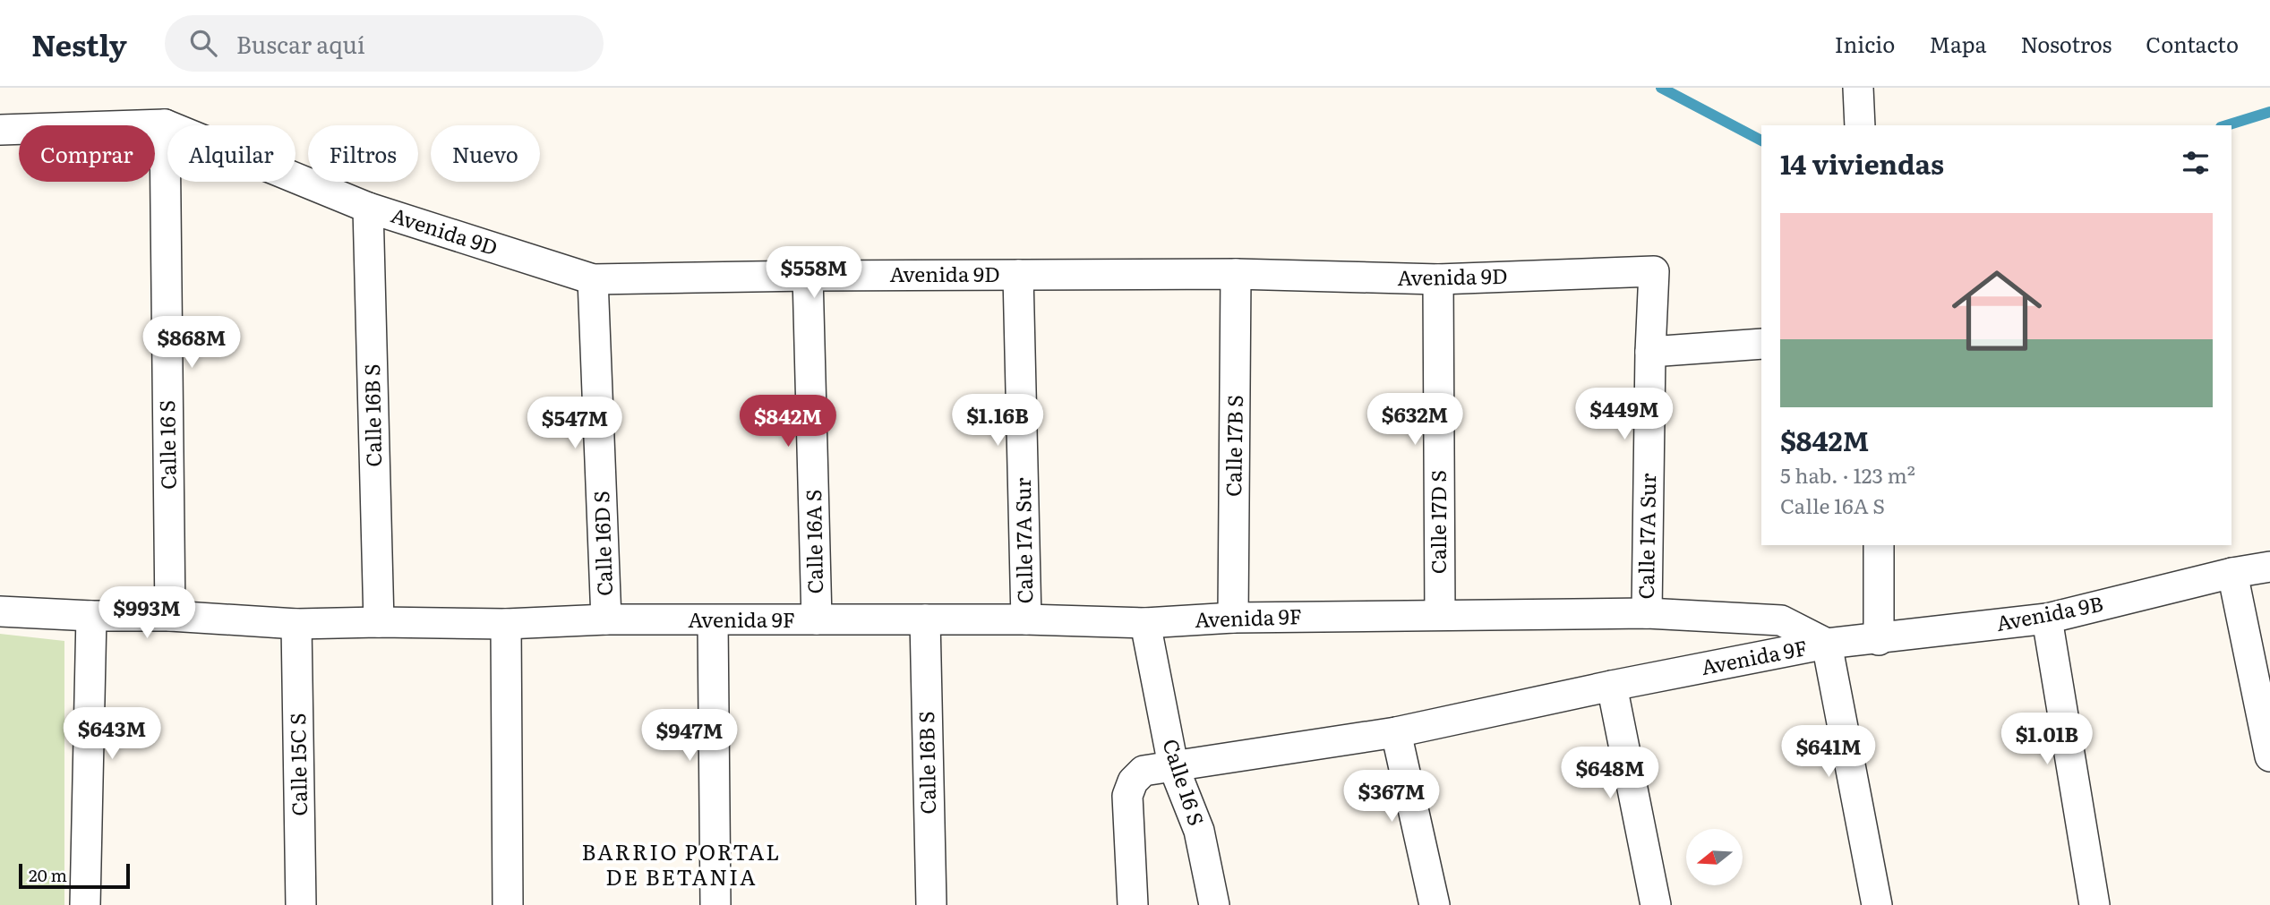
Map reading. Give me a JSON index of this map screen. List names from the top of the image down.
{
  "streets": {
    "street": [
      "Avenida 9D",
      "Calle 16B S",
      "Calle 16 S",
      "Calle 17B S",
      "Calle 17D S",
      "Calle 17A Sur",
      "Calle 16A S",
      "Calle 16D S",
      "Avenida 9B",
      "Avenida 9F",
      "Calle 15C S"
    ]
  },
  "crossings": [
    ["Avenida 9D", "Calle 16B S"],
    ["Avenida 9D", "Calle 16 S"],
    ["Avenida 9D", "Calle 17B S"],
    ["Avenida 9D", "Calle 17D S"],
    ["Avenida 9D", "Calle 17A Sur"],
    ["Avenida 9D", "Calle 16A S"],
    ["Avenida 9D", "Calle 16D S"],
    ["Calle 16B S", "Avenida 9F"],
    ["Calle 16 S", "Avenida 9F"],
    ["Calle 17B S", "Avenida 9F"],
    ["Calle 17D S", "Avenida 9F"],
    ["Calle 17A Sur", "Avenida 9F"],
    ["Calle 16A S", "Avenida 9F"],
    ["Calle 16D S", "Avenida 9F"],
    ["Avenida 9B", "Avenida 9F"],
    ["Avenida 9F", "Calle 15C S"]
  ],
  "districts": ["BARRIO PORTAL DE BETANIA"],
  "scale_bar": "20 m",
  "north": "left",
  "page": {
    "header": "Nestly",
    "search": "Buscar aquí",
    "nav": [
      "Inicio",
      "Mapa",
      "Nosotros",
      "Contacto"
    ],
    "chip": [
      "Comprar",
      "Alquilar",
      "Filtros",
      "Nuevo"
    ],
    "heading": "14 viviendas",
    "list": [
      {
        "name": "$842M",
        "note": "5 hab. · 123 m² · Calle 16A S"
      }
    ],
    "price": [
      "$558M",
      "$868M",
      "$449M",
      "$632M",
      "$1.16B",
      "$842M",
      "$547M",
      "$993M",
      "$643M",
      "$947M",
      "$1.01B",
      "$641M",
      "$648M",
      "$367M"
    ],
    "scale": "20 m"
  }
}
